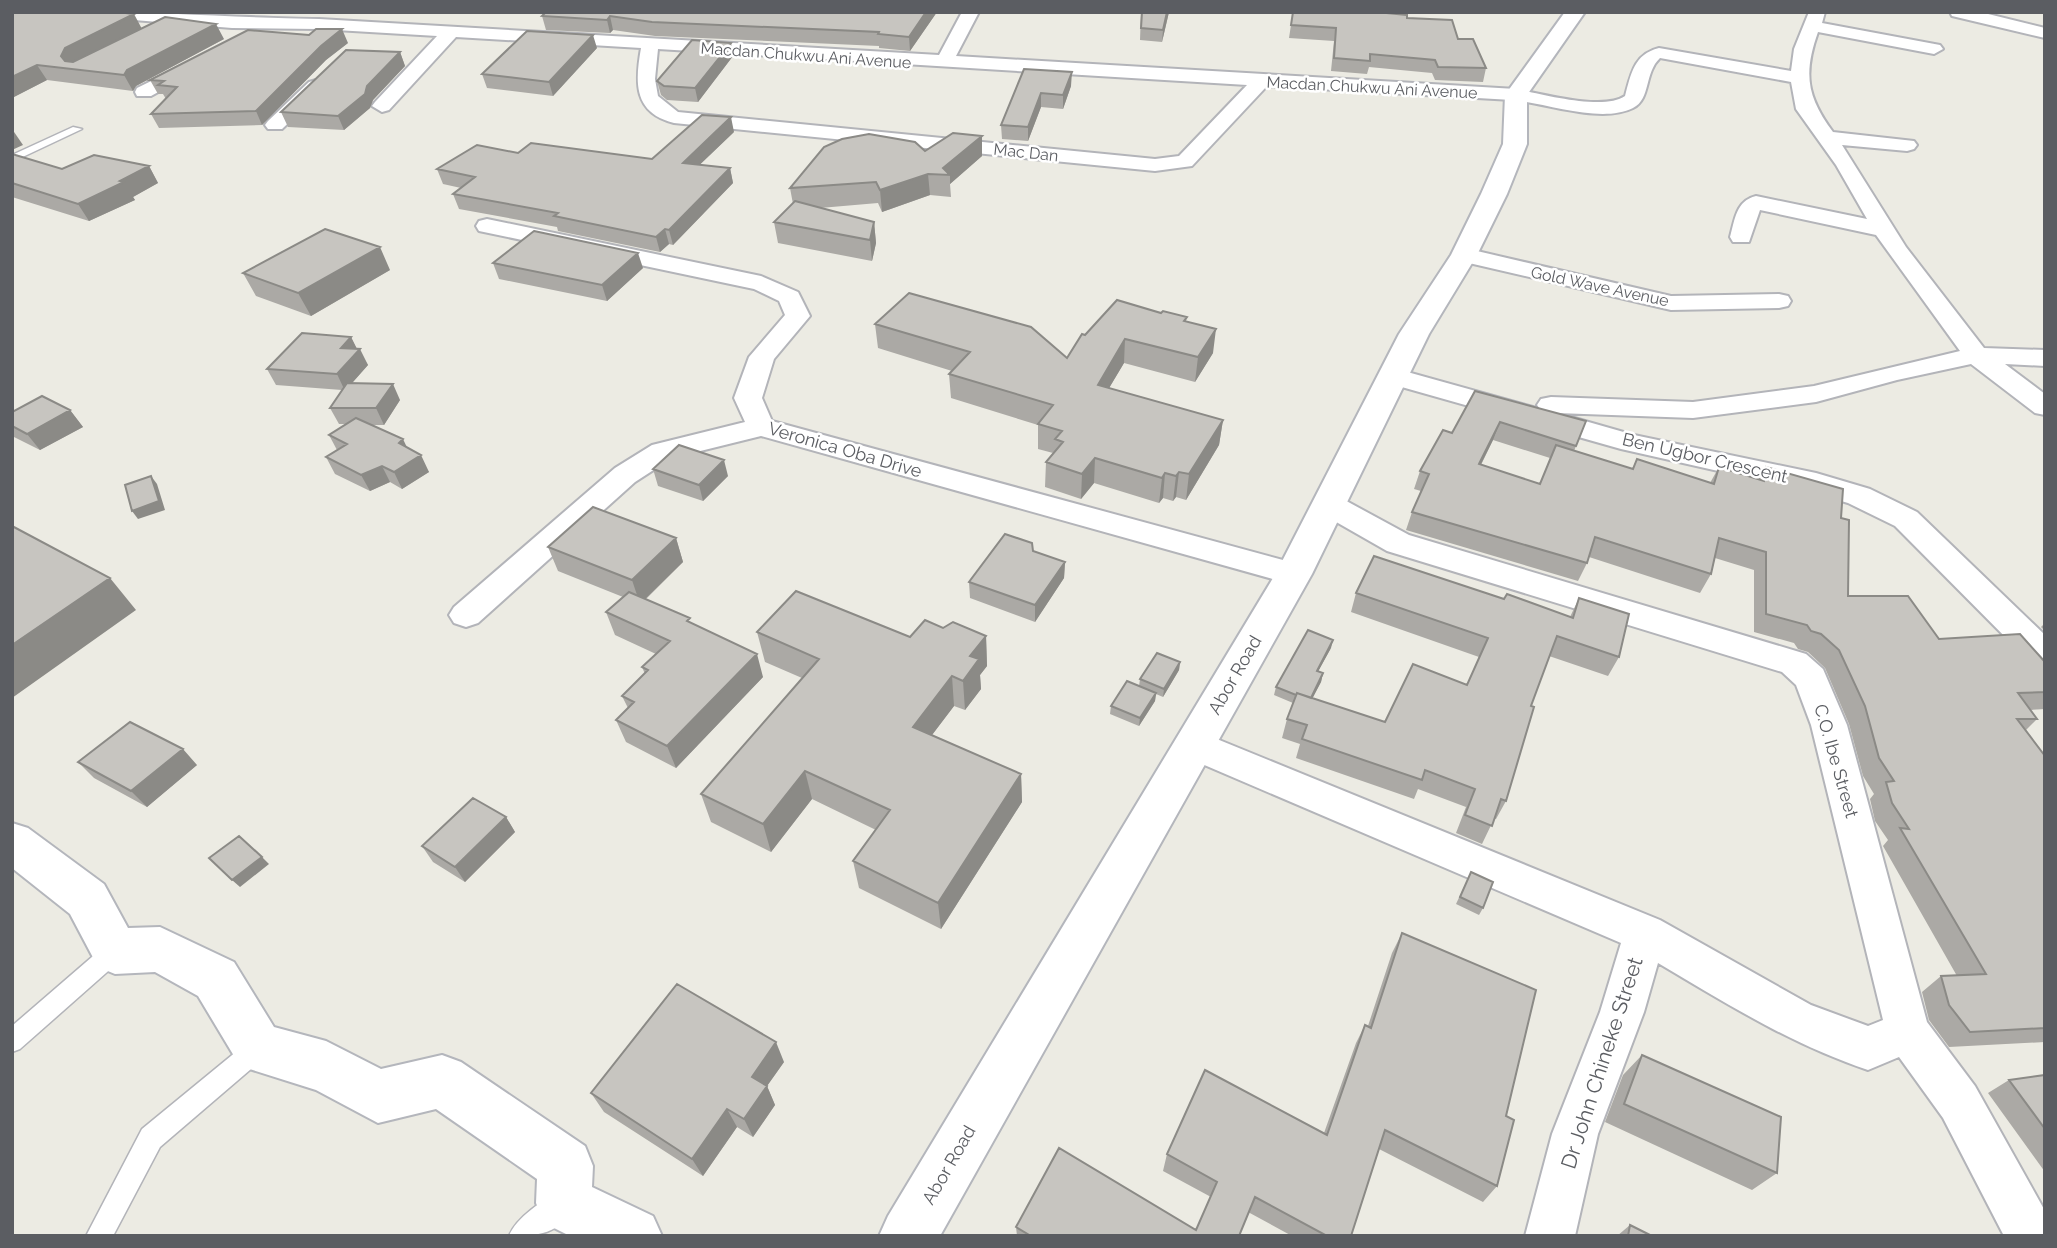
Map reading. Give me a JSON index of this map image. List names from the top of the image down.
{
  "streets": {
    "street": [
      "Macdan Chukwu Ani Avenue",
      "Mac Dan",
      "Gold Wave Avenue",
      "Veronica Oba Drive",
      "Ben Ugbor Crescent",
      "Abor Road",
      "C.O. Ibe Street",
      "Dr John Chineke Street"
    ]
  },
  "crossings": [
    ["Macdan Chukwu Ani Avenue", "Mac Dan"],
    ["Macdan Chukwu Ani Avenue", "Abor Road"],
    ["Gold Wave Avenue", "Abor Road"],
    ["Veronica Oba Drive", "Abor Road"],
    ["Ben Ugbor Crescent", "Abor Road"],
    ["Abor Road", "C.O. Ibe Street"],
    ["C.O. Ibe Street", "Dr John Chineke Street"]
  ]
}
